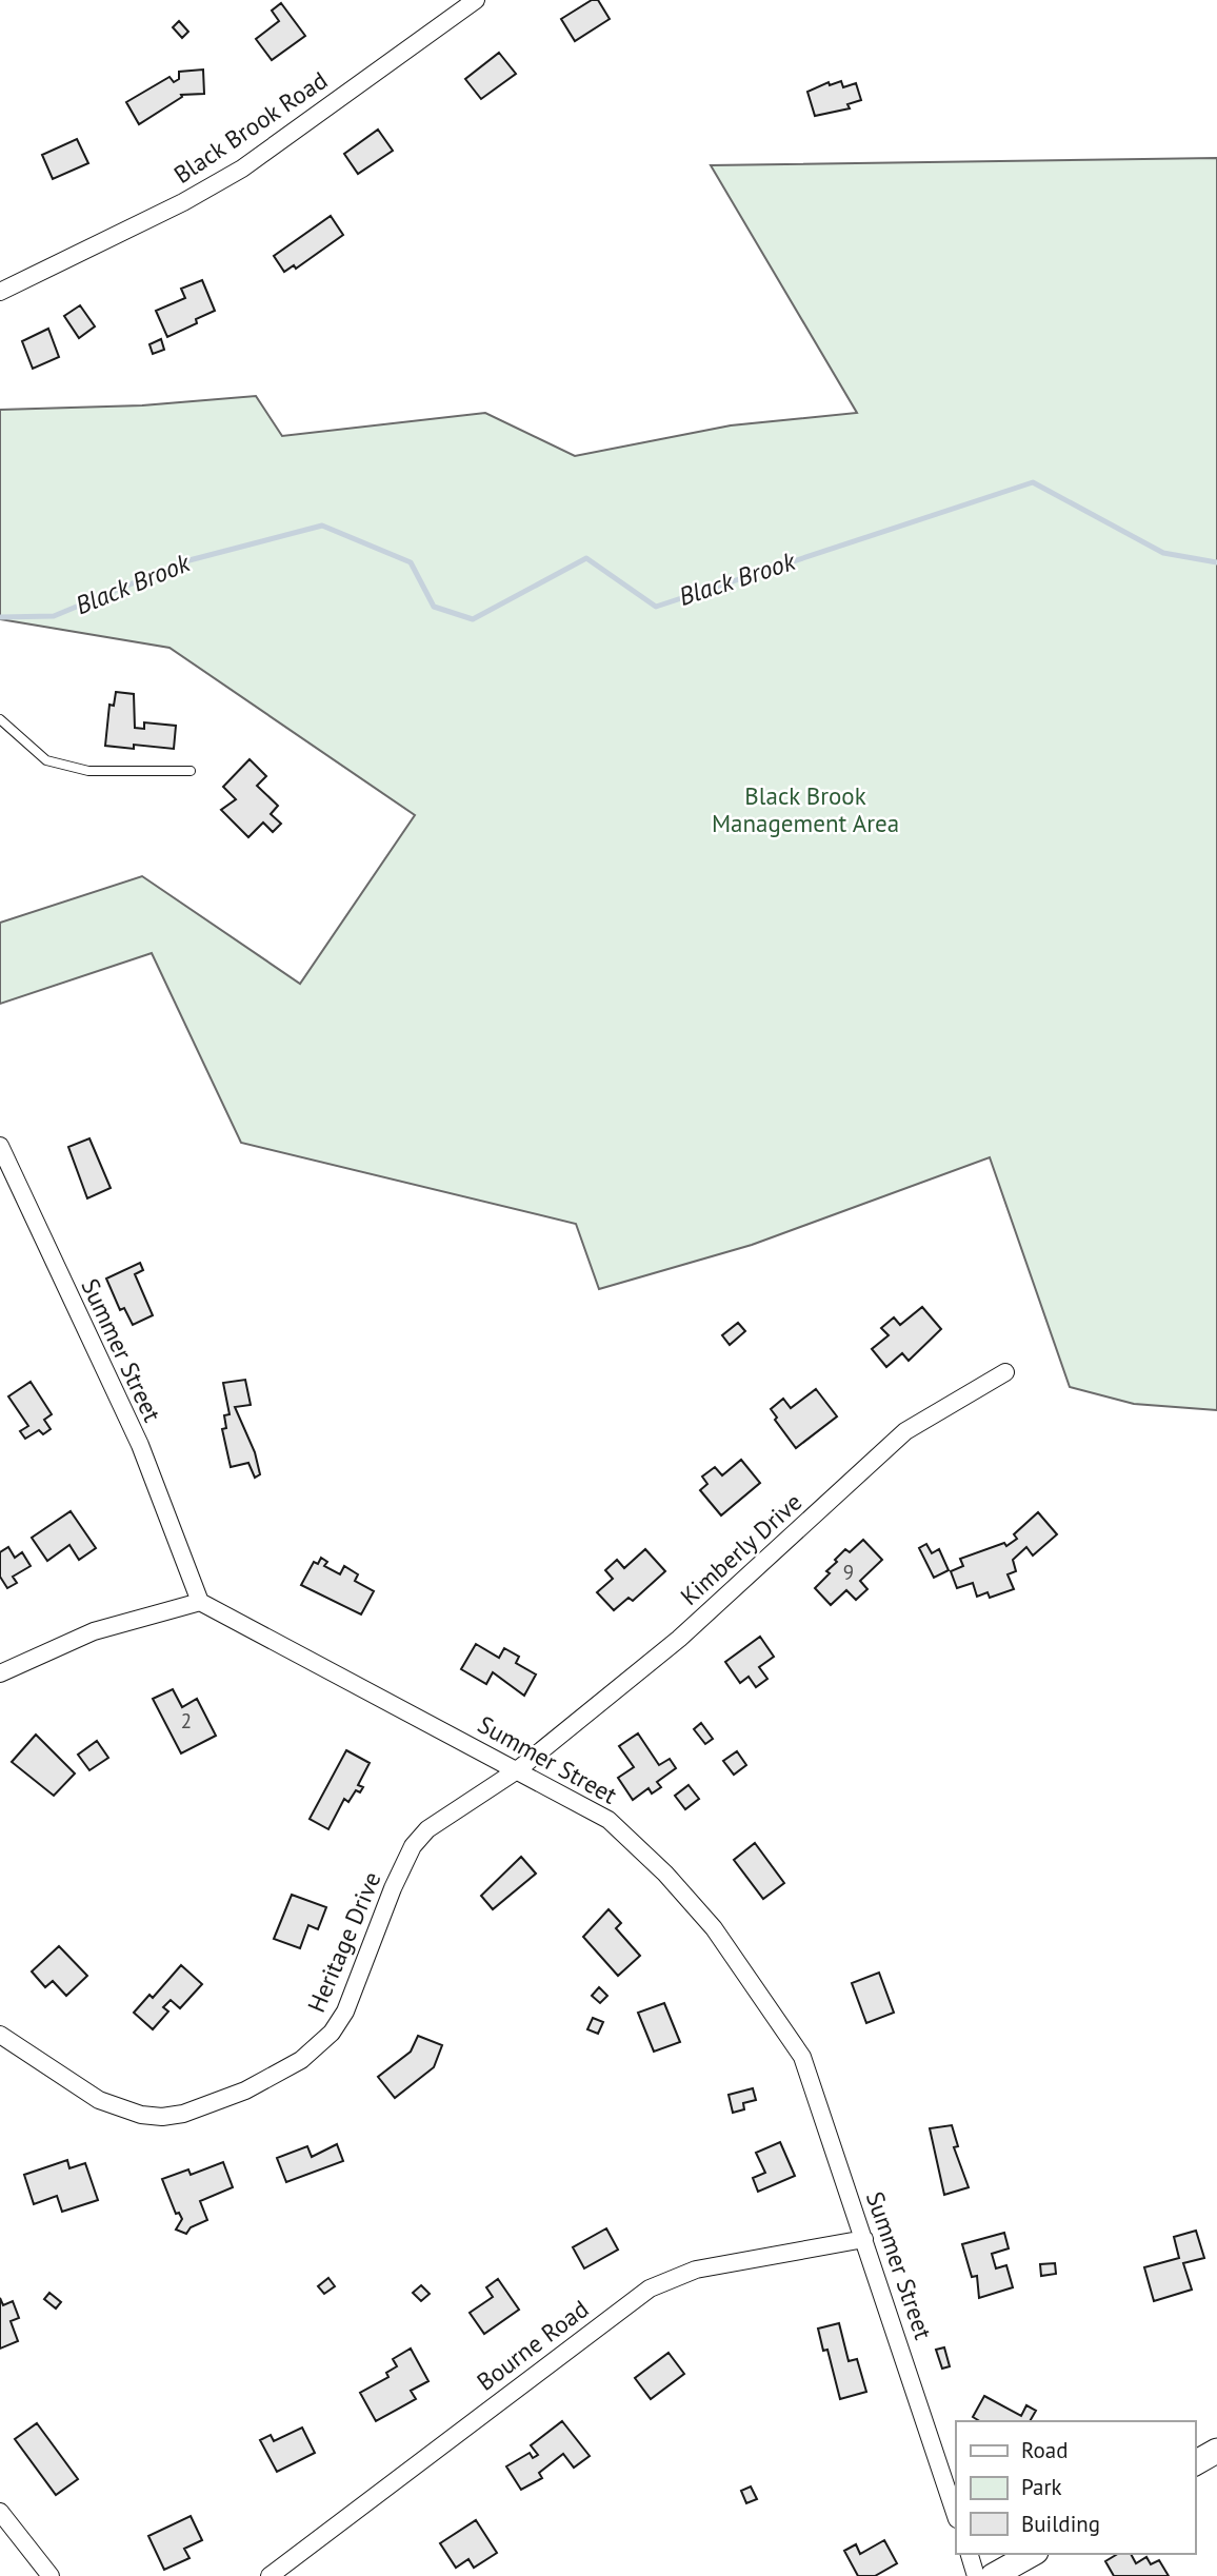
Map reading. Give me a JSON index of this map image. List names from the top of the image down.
{
  "streets": {
    "street": [
      "Black Brook Road",
      "Summer Street",
      "Kimberly Drive",
      "Heritage Drive",
      "Bourne Road"
    ]
  },
  "crossings": [
    ["Summer Street", "Kimberly Drive"],
    ["Summer Street", "Heritage Drive"],
    ["Summer Street", "Bourne Road"],
    ["Kimberly Drive", "Heritage Drive"]
  ],
  "water": ["Black Brook"],
  "parks": ["Black Brook Management Area"],
  "house_numbers": ["9", "2"],
  "legend": ["Road", "Park", "Building"]
}
